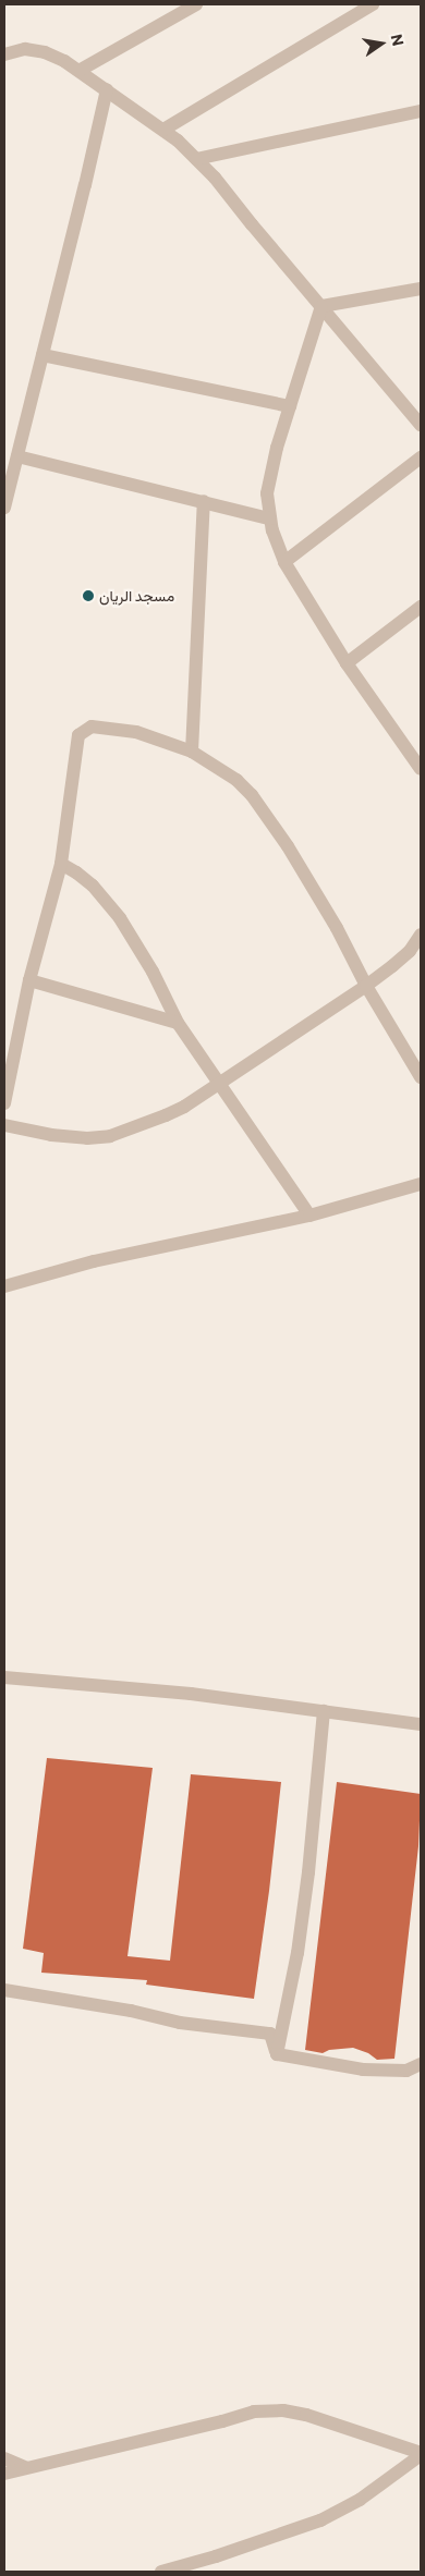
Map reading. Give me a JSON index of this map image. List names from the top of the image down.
{
  "places": ["مسجد الريان"],
  "north": "right"
}
